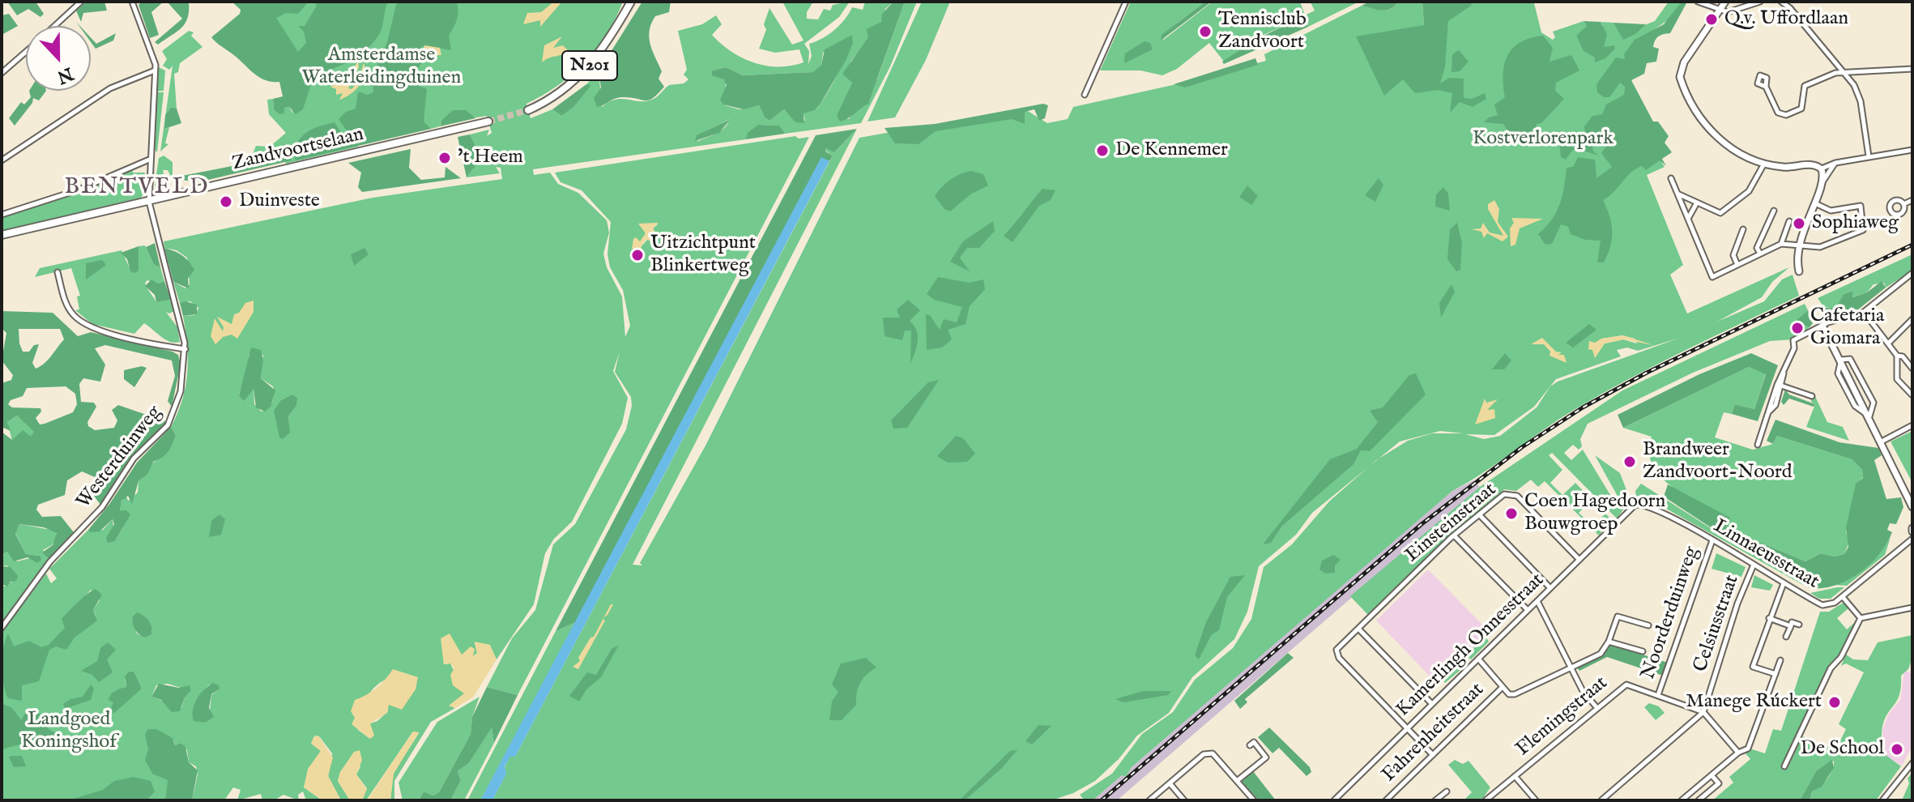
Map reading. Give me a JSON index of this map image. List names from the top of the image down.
{
  "streets": {
    "main road": ["N201", "Zandvoortselaan"],
    "street": [
      "Westerduinweg",
      "Einsteinstraat",
      "Linnaeusstraat",
      "Noorderduinweg",
      "Celsiusstraat",
      "Kamerlingh Onnesstraat",
      "Flemingstraat",
      "Fahrenheitstraat"
    ]
  },
  "crossings": [
    ["Zandvoortselaan", "Westerduinweg"],
    ["Einsteinstraat", "Kamerlingh Onnesstraat"],
    ["Linnaeusstraat", "Noorderduinweg"],
    ["Linnaeusstraat", "Celsiusstraat"],
    ["Linnaeusstraat", "Kamerlingh Onnesstraat"],
    ["Noorderduinweg", "Flemingstraat"],
    ["Celsiusstraat", "Flemingstraat"]
  ],
  "districts": ["BENTVELD"],
  "parks": ["Amsterdamse Waterleidingduinen", "Kostverlorenpark", "Landgoed Koningshof"],
  "places": [
    "Q.v. Uffordlaan",
    "Tennisclub Zandvoort",
    "De Kennemer",
    "'t Heem",
    "Duinveste",
    "Sophiaweg",
    "Uitzichtpunt Blinkertweg",
    "Cafetaria Giomara",
    "Brandweer Zandvoort-Noord",
    "Coen Hagedoorn Bouwgroep",
    "Manege Rúckert",
    "De School"
  ],
  "north": "bottom"
}
